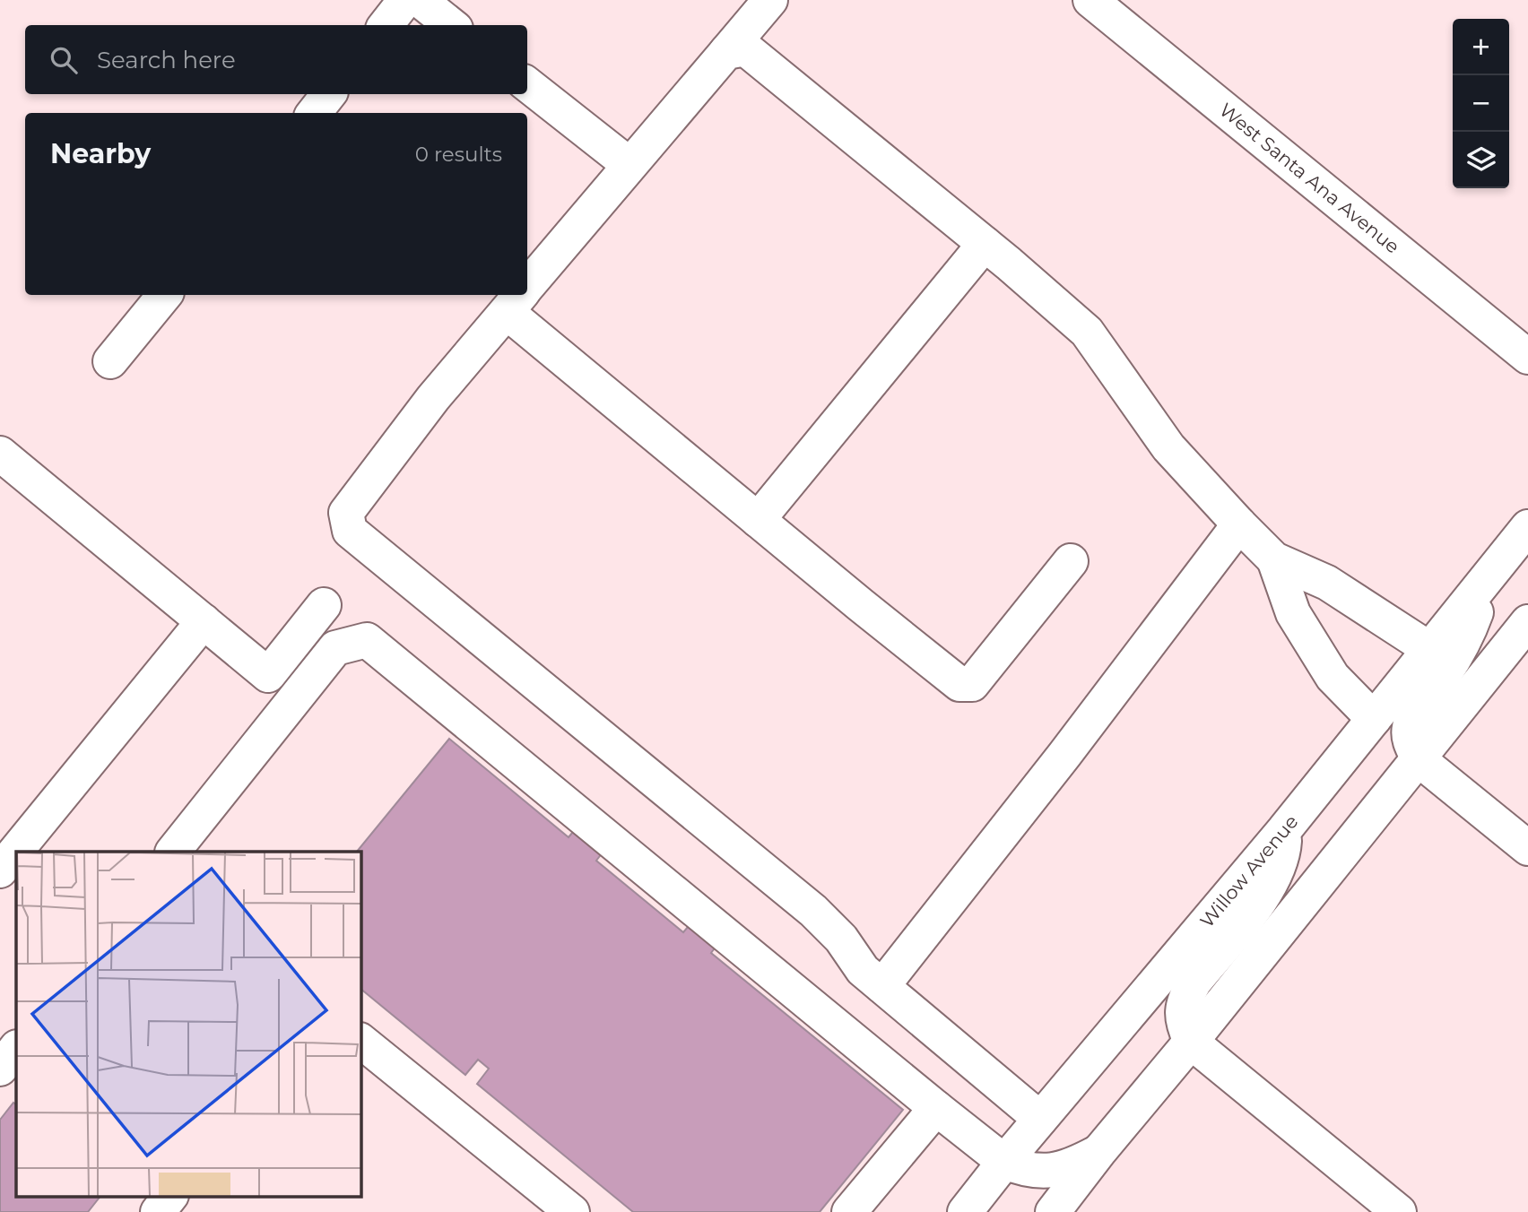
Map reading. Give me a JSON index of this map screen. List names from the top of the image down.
{
  "streets": {
    "main road": ["West Santa Ana Avenue", "Willow Avenue"]
  },
  "page": {
    "map_buttons": ["+", "−"],
    "search": "Search here",
    "heading": ["Nearby", "0 results"]
  }
}
